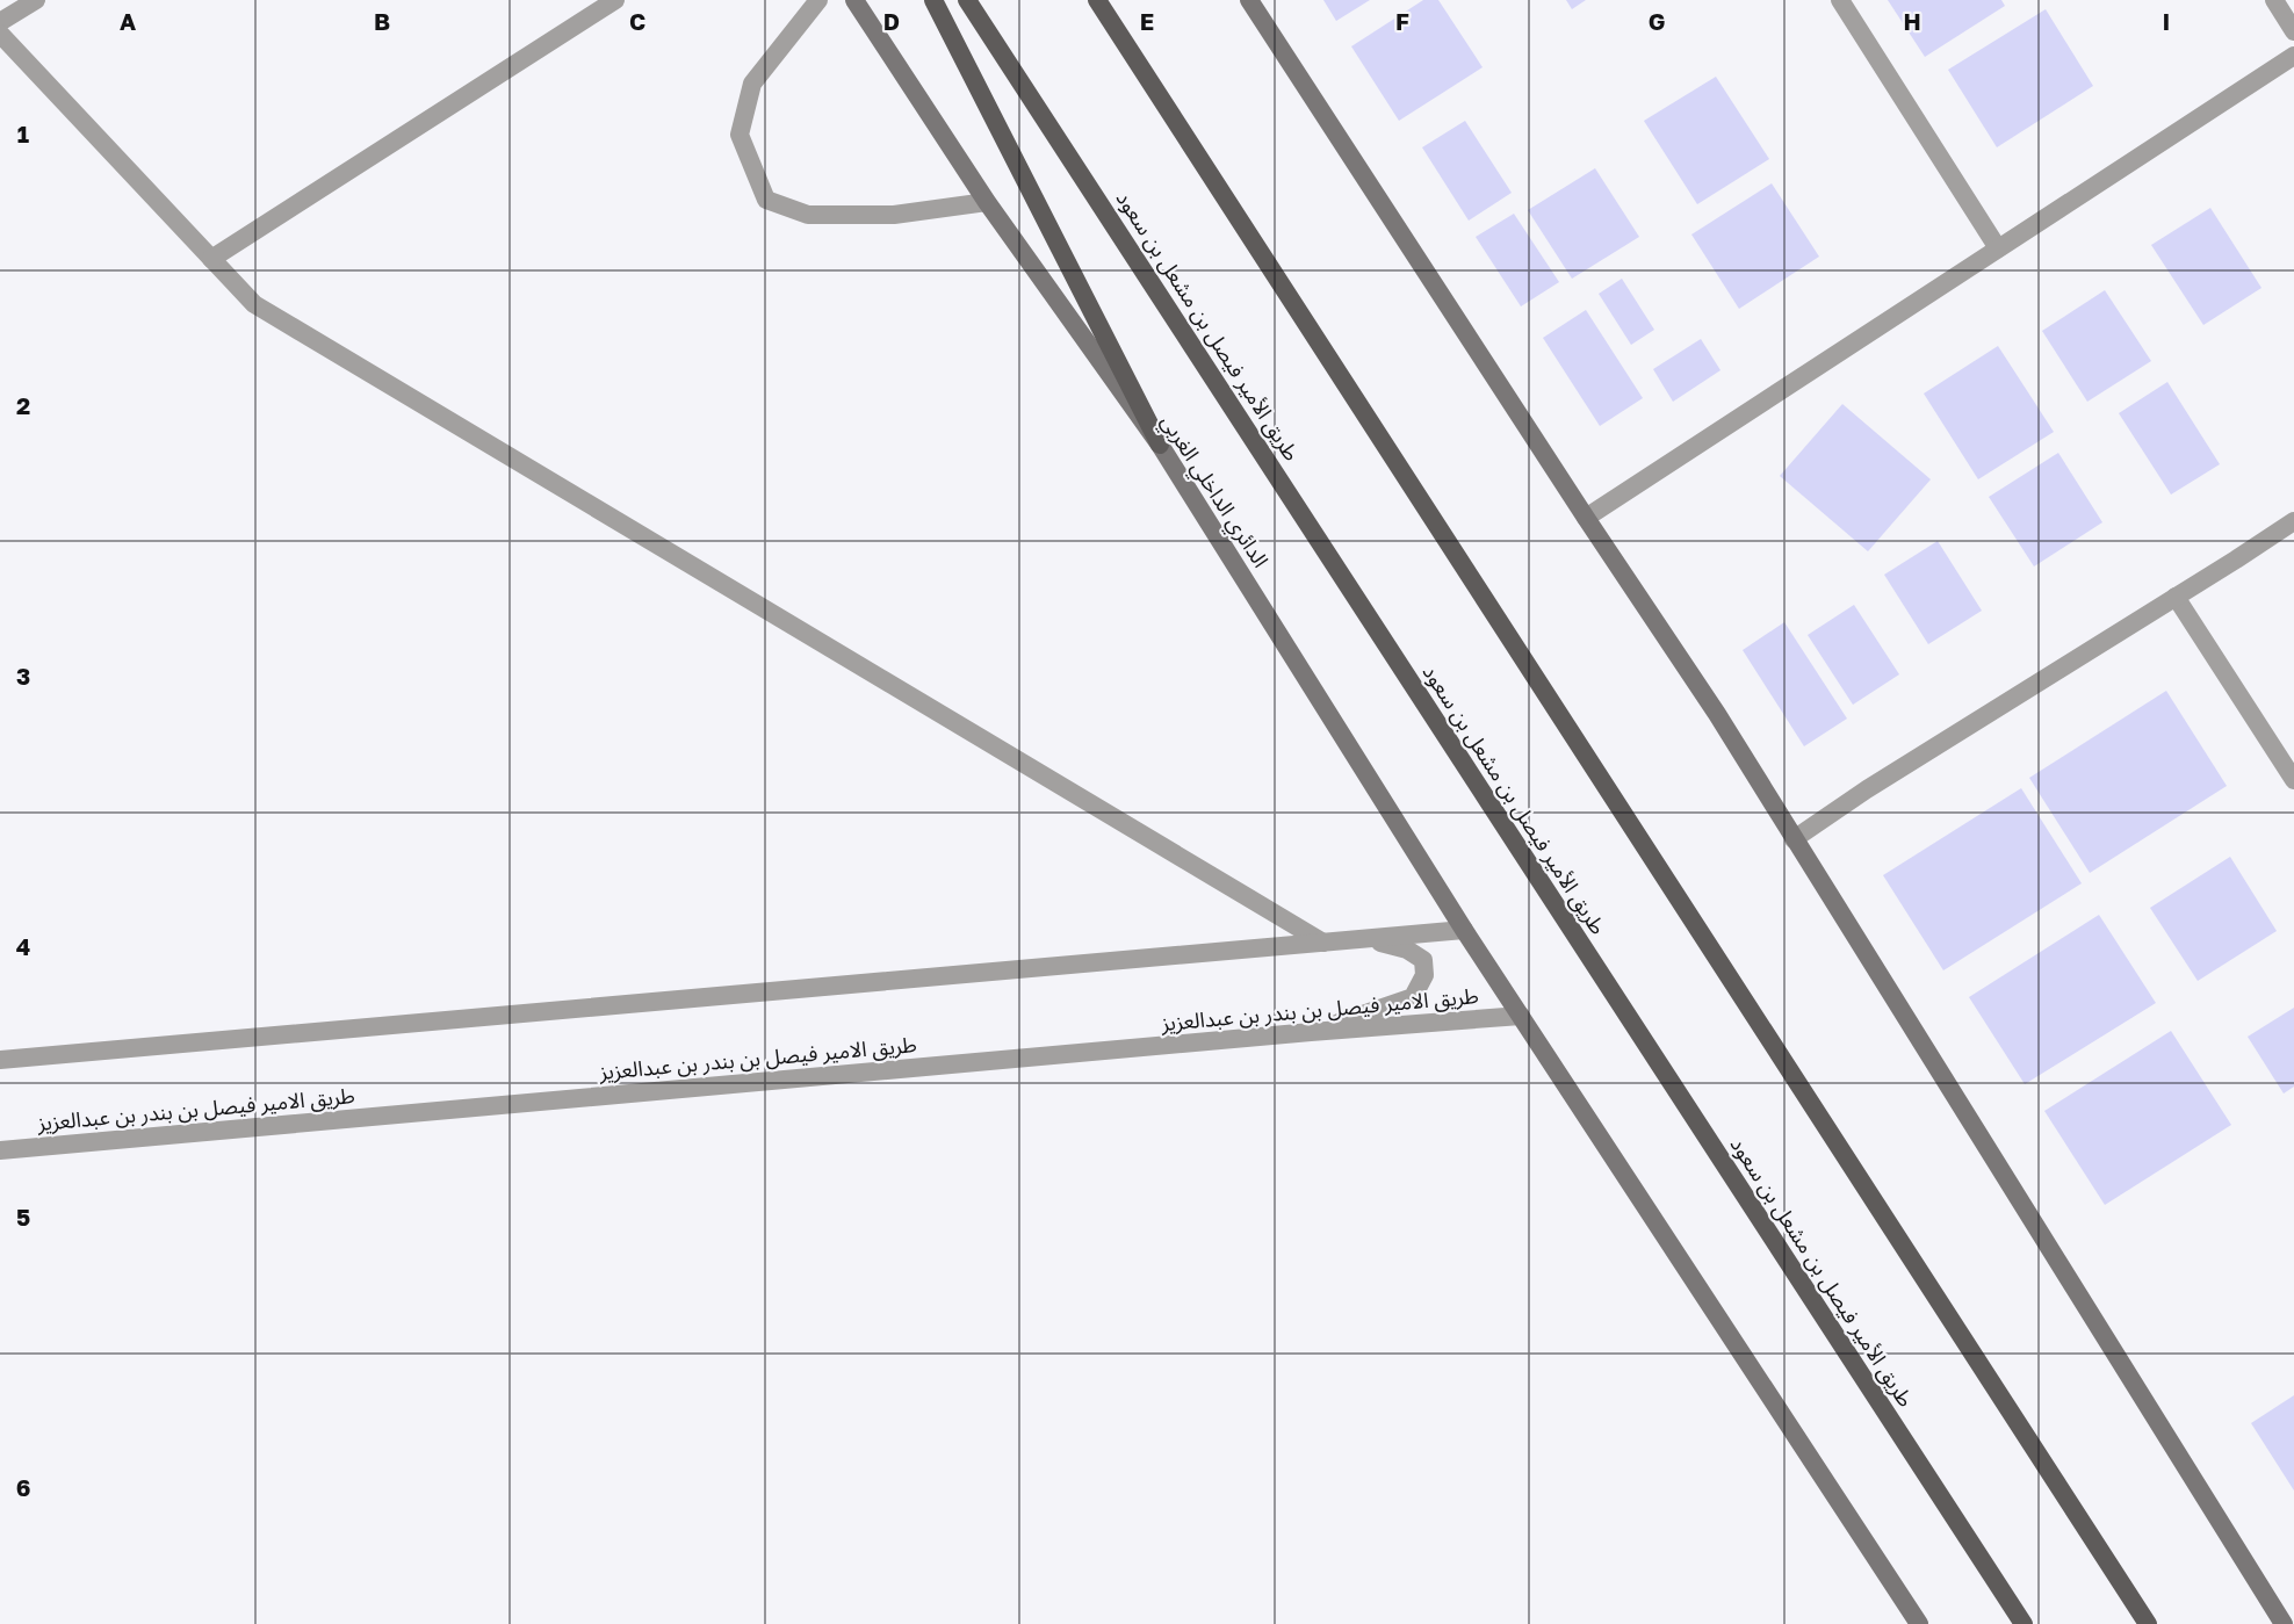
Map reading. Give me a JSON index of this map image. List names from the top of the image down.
{
  "streets": {
    "main road": ["طريق الأمير فيصل بن مشعل بن سعود", "الدائري الداخلي الغربي"],
    "street": ["طريق الامير فيصل بن بندر بن عبدالعزيز"]
  },
  "crossings": [
    ["الدائري الداخلي الغربي", "طريق الامير فيصل بن بندر بن عبدالعزيز"]
  ],
  "grid": {
    "columns": [
      "A",
      "B",
      "C",
      "D",
      "E",
      "F",
      "G",
      "H",
      "I"
    ],
    "rows": [
      "1",
      "2",
      "3",
      "4",
      "5",
      "6"
    ]
  }
}
